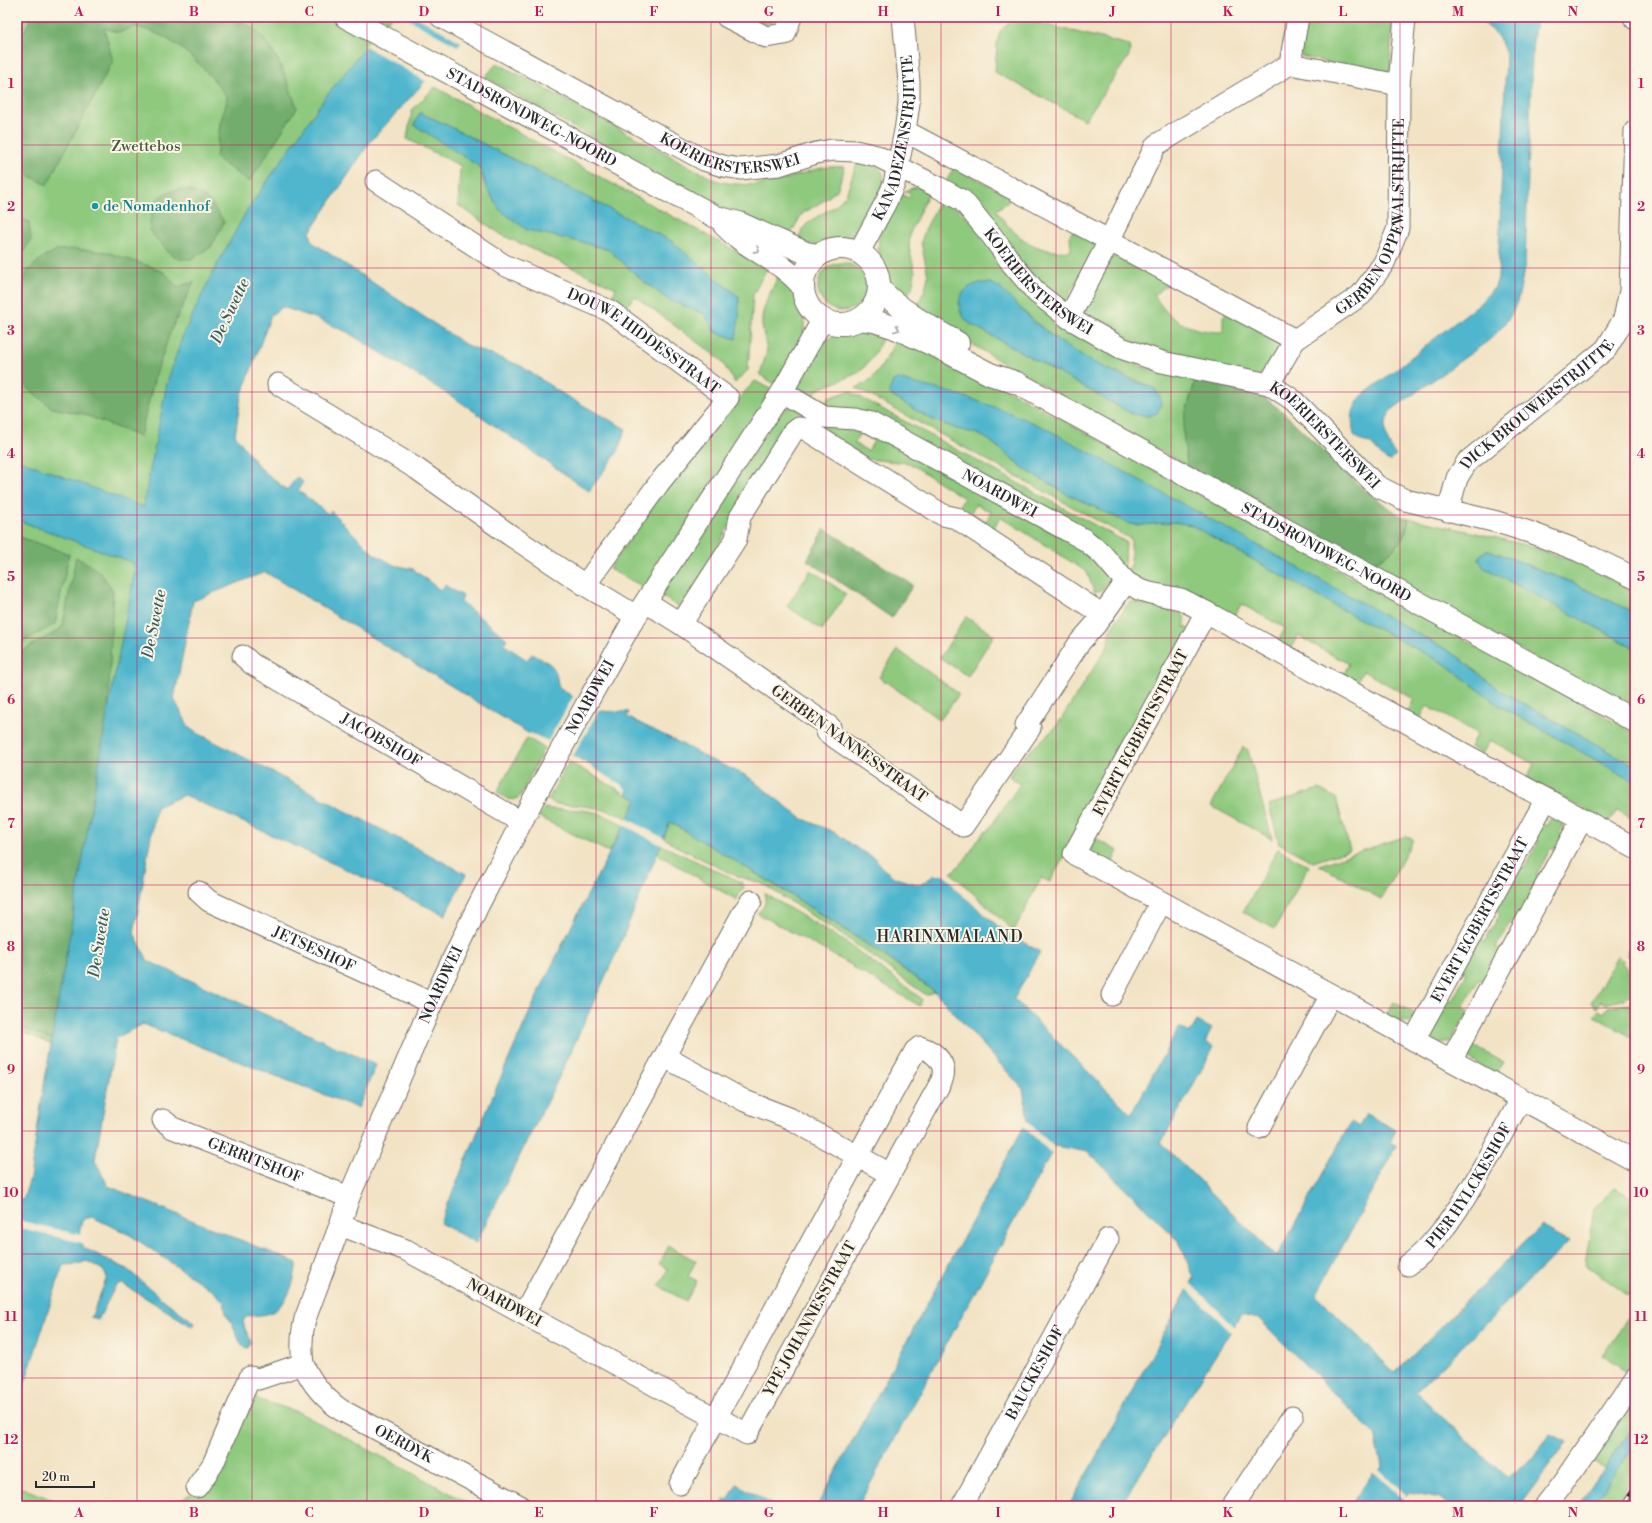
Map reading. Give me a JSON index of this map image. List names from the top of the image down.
{
  "streets": {
    "main road": ["STADSRONDWEG-NOORD"],
    "street": [
      "KANADEZENSTRJITTE",
      "KOERIERSTERSWEI",
      "GERBEN OPPEWALSTRJITTE",
      "DOUWE HIDDESSTRAAT",
      "DICK BROUWERSTRJITTE",
      "NOARDWEI",
      "EVERT EGBERTSSTRAAT",
      "JACOBSHOF",
      "GERBEN NANNESSTRAAT",
      "JETSESHOF",
      "GERRITSHOF",
      "PIER HYLCKESHOF",
      "YPE JOHANNESSTRAAT",
      "BAUCKESHOF",
      "OERDYK"
    ]
  },
  "crossings": [
    ["STADSRONDWEG-NOORD", "KANADEZENSTRJITTE"],
    ["STADSRONDWEG-NOORD", "NOARDWEI"],
    ["KANADEZENSTRJITTE", "KOERIERSTERSWEI"],
    ["KANADEZENSTRJITTE", "NOARDWEI"],
    ["KOERIERSTERSWEI", "GERBEN OPPEWALSTRJITTE"],
    ["KOERIERSTERSWEI", "DICK BROUWERSTRJITTE"],
    ["NOARDWEI", "EVERT EGBERTSSTRAAT"],
    ["NOARDWEI", "JACOBSHOF"],
    ["NOARDWEI", "GERBEN NANNESSTRAAT"],
    ["NOARDWEI", "JETSESHOF"],
    ["NOARDWEI", "GERRITSHOF"],
    ["NOARDWEI", "YPE JOHANNESSTRAAT"],
    ["NOARDWEI", "OERDYK"],
    ["EVERT EGBERTSSTRAAT", "PIER HYLCKESHOF"]
  ],
  "districts": ["HARINXMALAND"],
  "water": ["De Swette"],
  "parks": ["Zwettebos"],
  "places": ["de Nomadenhof"],
  "scale_bar": "20 m",
  "grid": {
    "columns": [
      "A",
      "B",
      "C",
      "D",
      "E",
      "F",
      "G",
      "H",
      "I",
      "J",
      "K",
      "L",
      "M",
      "N"
    ],
    "rows": [
      "1",
      "2",
      "3",
      "4",
      "5",
      "6",
      "7",
      "8",
      "9",
      "10",
      "11",
      "12"
    ]
  }
}
